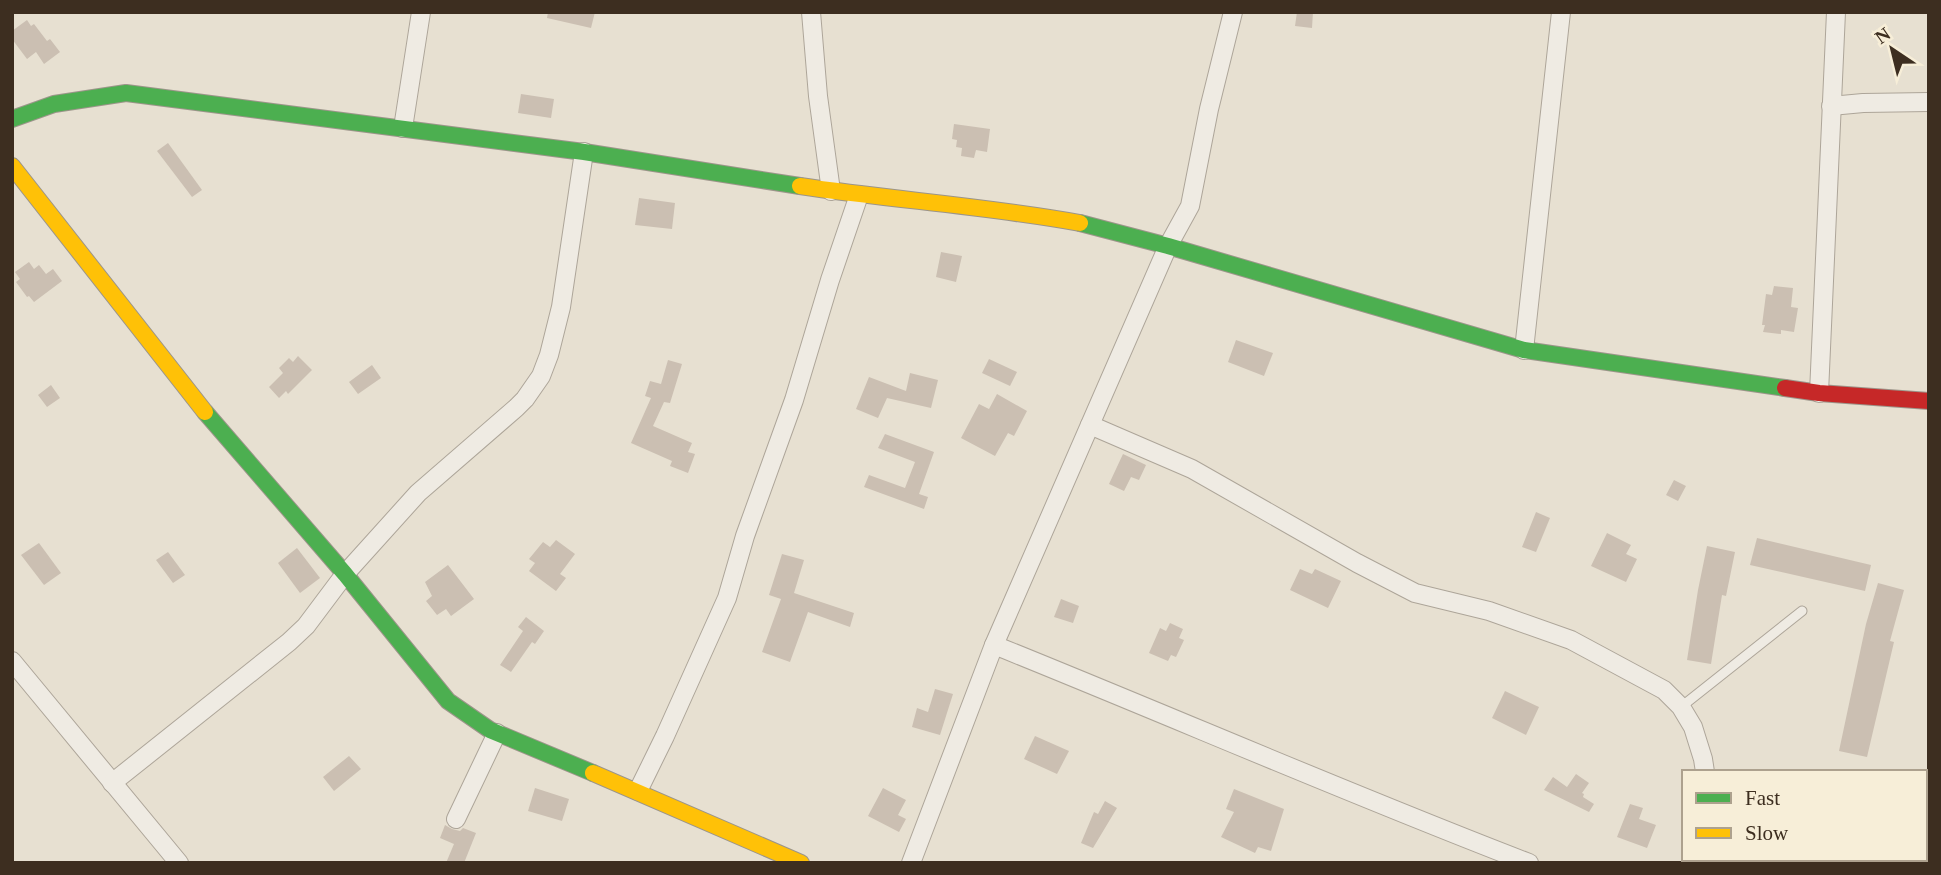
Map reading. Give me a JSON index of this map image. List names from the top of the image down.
{
  "legend": ["Fast", "Slow"],
  "north": "top left"
}
